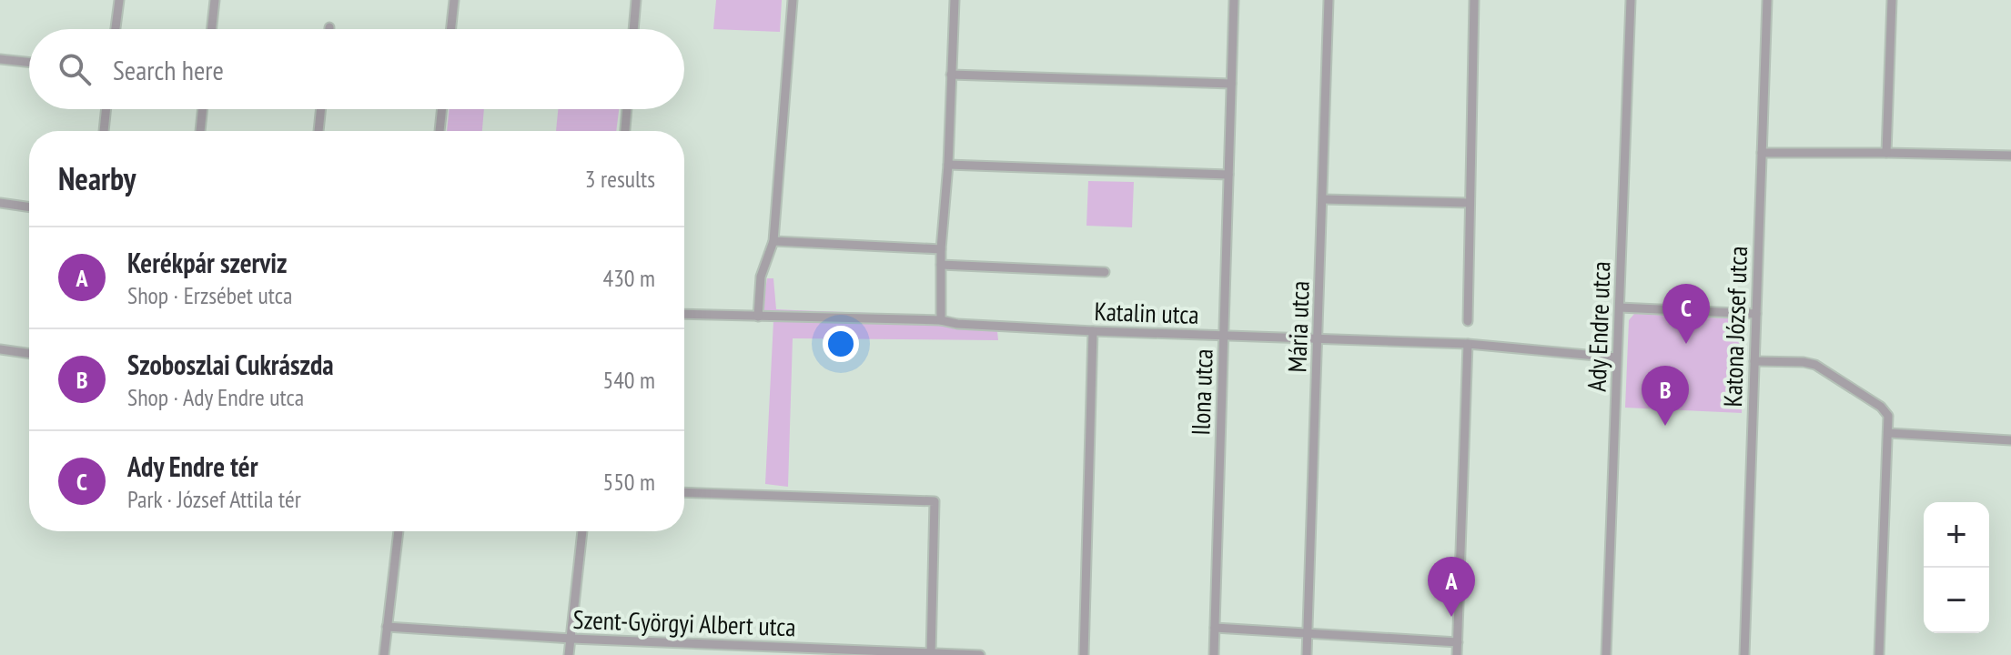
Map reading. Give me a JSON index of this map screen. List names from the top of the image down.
{
  "streets": {
    "street": [
      "Katalin utca",
      "Mária utca",
      "Ady Endre utca",
      "Katona József utca",
      "Ilona utca",
      "Szent-Györgyi Albert utca"
    ]
  },
  "crossings": [
    ["Katalin utca", "Mária utca"],
    ["Katalin utca", "Ady Endre utca"],
    ["Katalin utca", "Ilona utca"]
  ],
  "page": {
    "search": "Search here",
    "heading": ["Nearby", "3 results"],
    "list": [
      {
        "mark": "A",
        "name": "Kerékpár szerviz",
        "note": "Shop · Erzsébet utca",
        "value": "430 m"
      },
      {
        "mark": "B",
        "name": "Szoboszlai Cukrászda",
        "note": "Shop · Ady Endre utca",
        "value": "540 m"
      },
      {
        "mark": "C",
        "name": "Ady Endre tér",
        "note": "Park · József Attila tér",
        "value": "550 m"
      }
    ],
    "pins": ["C", "B", "A"],
    "map_buttons": ["+", "−"]
  }
}
